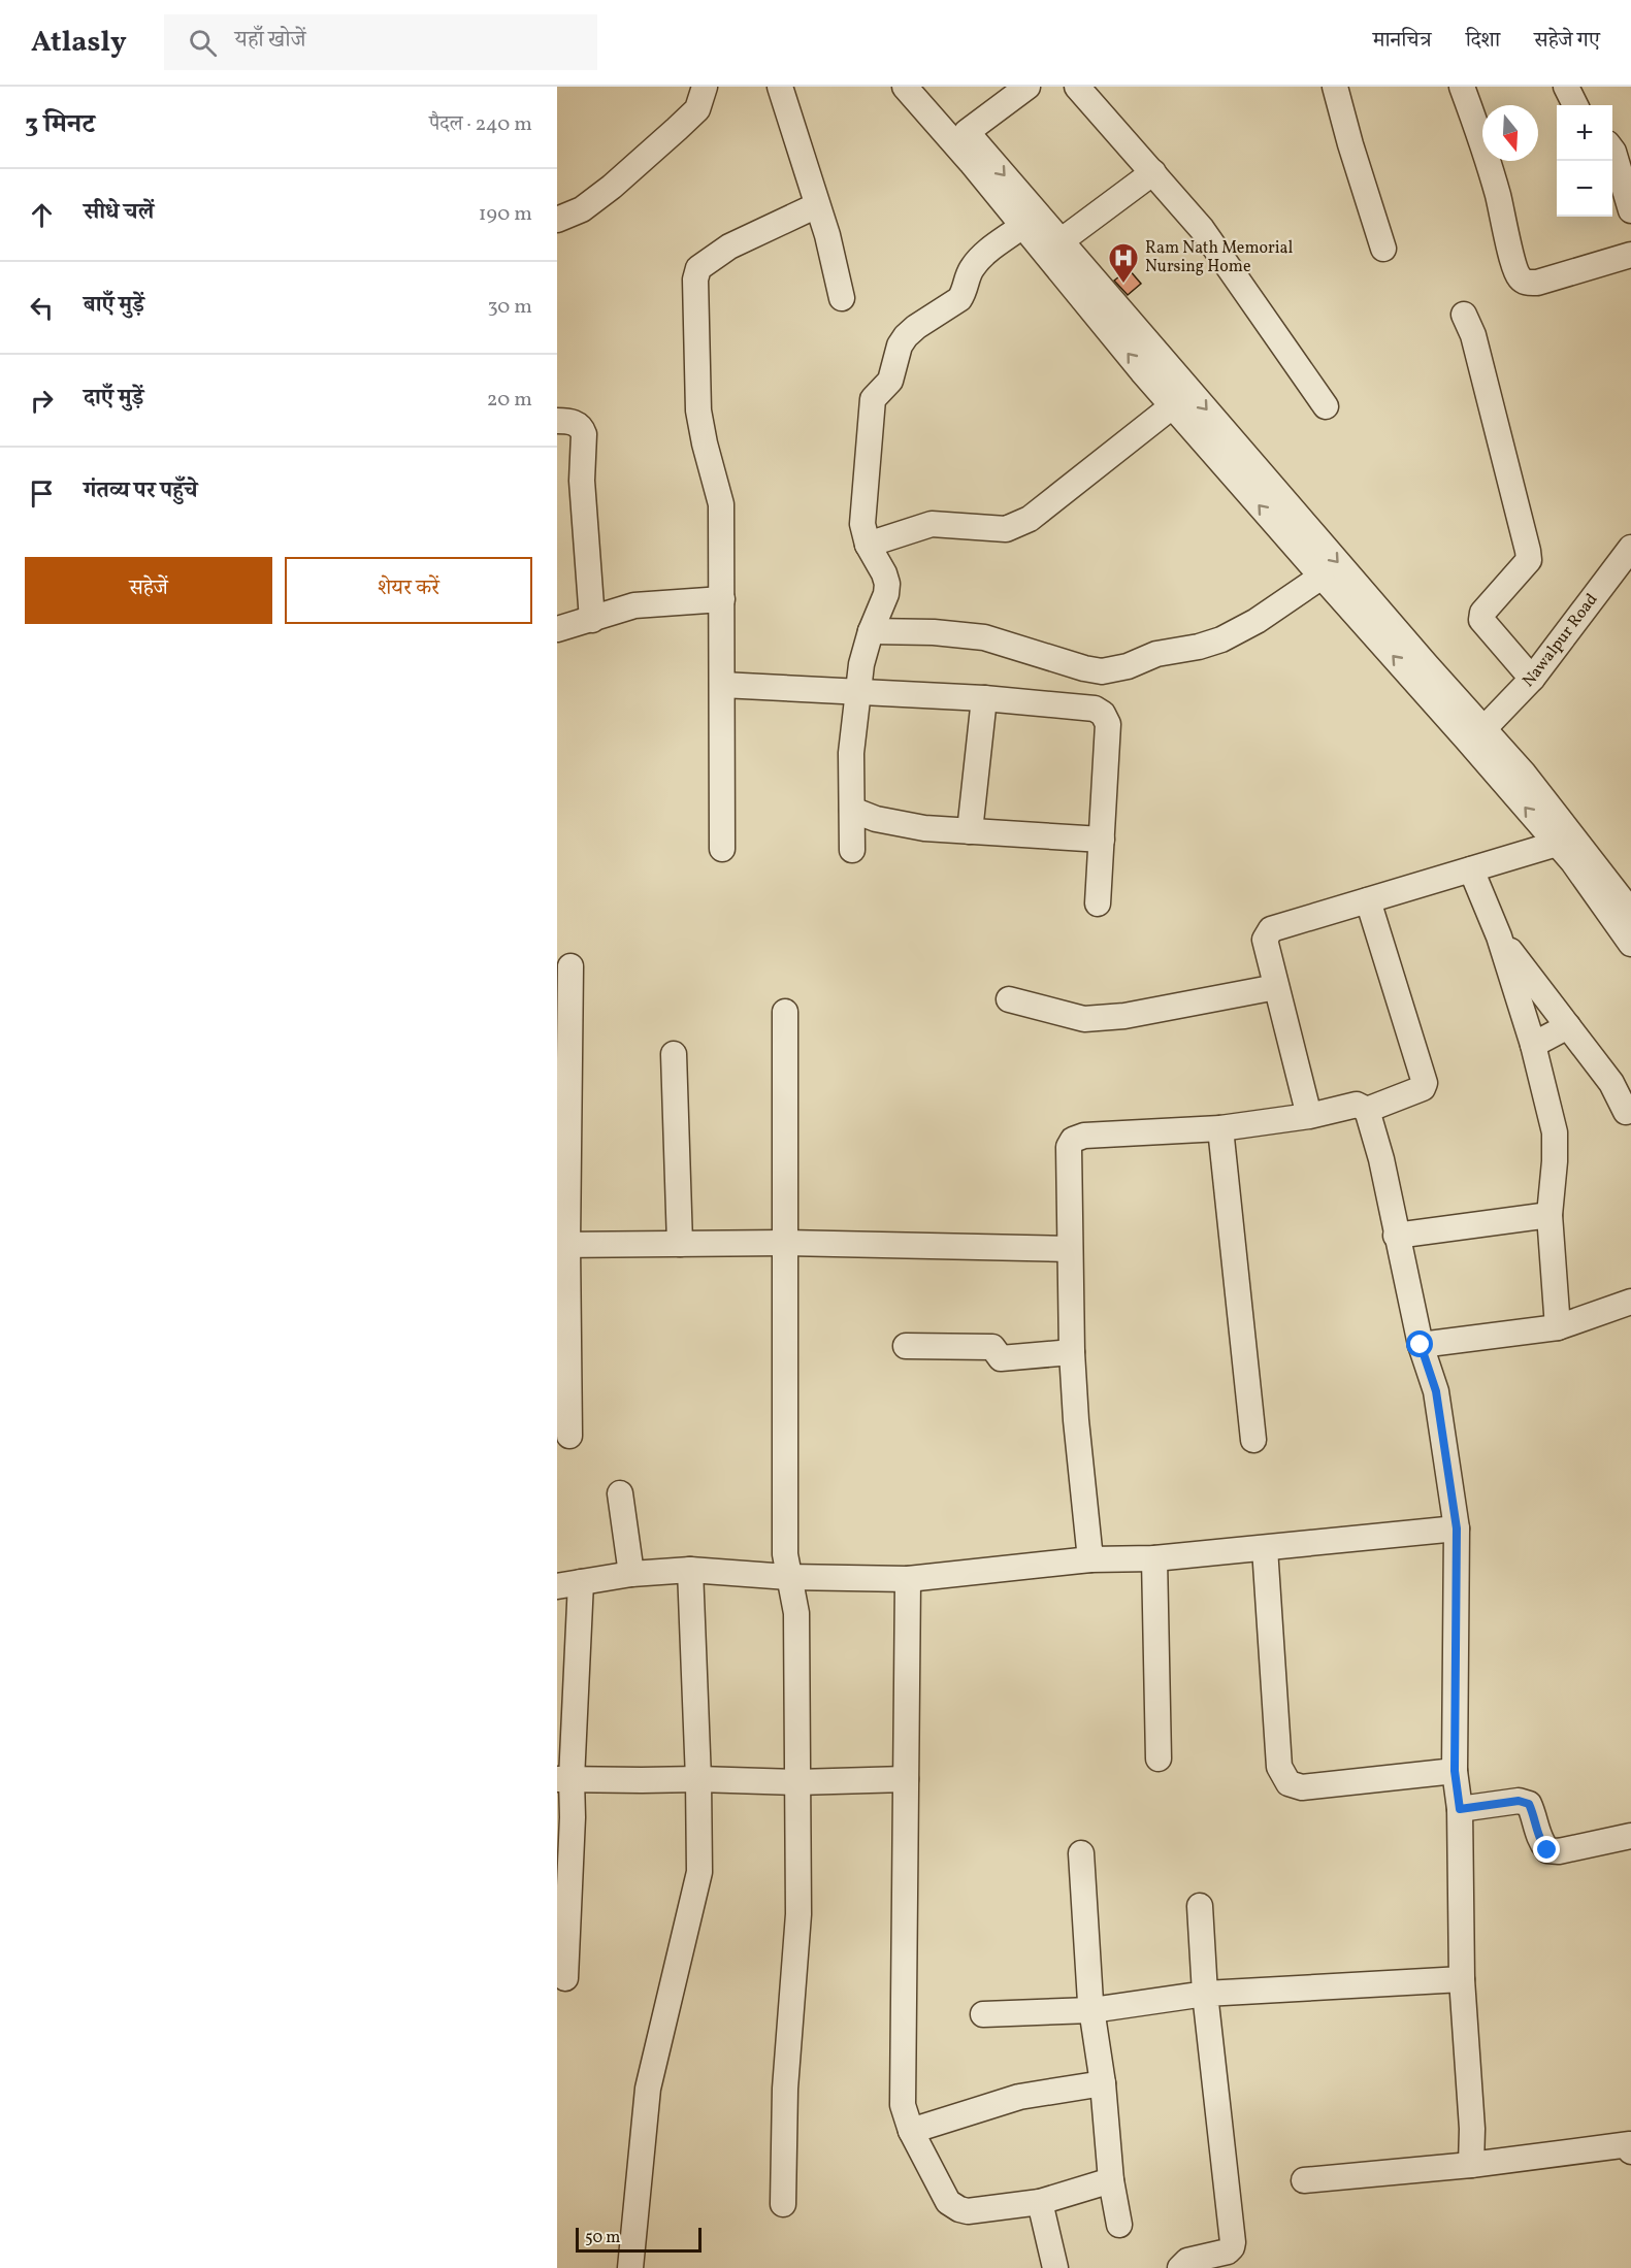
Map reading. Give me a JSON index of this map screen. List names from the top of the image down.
{
  "streets": {
    "street": ["Nawalpur Road"]
  },
  "places": {
    "hospital": ["Ram Nath Memorial Nursing Home"]
  },
  "scale_bar": "50 m",
  "north": "bottom",
  "page": {
    "header": "Atlasly",
    "search": "यहाँ खोजें",
    "nav": ["मानचित्र", "दिशा", "सहेजे गए"],
    "heading": ["3 मिनट", "पैदल · 240 m"],
    "map_buttons": ["+", "−"],
    "list": [
      ["सीधे चलें", "190 m"],
      ["बाएँ मुड़ें", "30 m"],
      ["दाएँ मुड़ें", "20 m"],
      "गंतव्य पर पहुँचे"
    ],
    "buttons": ["सहेजें", "शेयर करें"],
    "scale": "50 m"
  }
}
